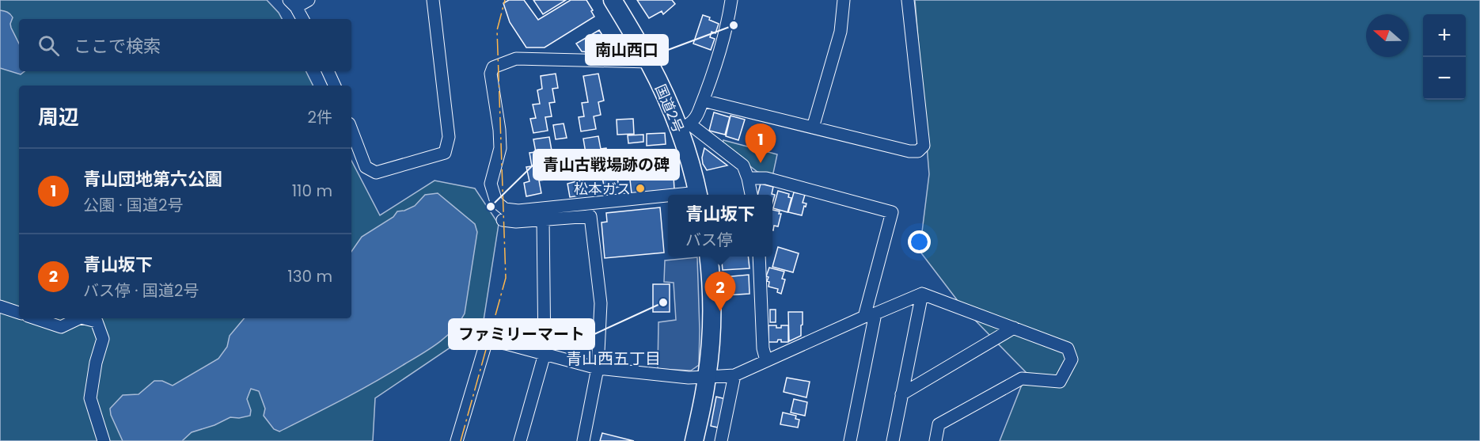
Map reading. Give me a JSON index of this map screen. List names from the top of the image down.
{
  "streets": {
    "highway": ["国道2号"]
  },
  "districts": ["青山西五丁目"],
  "places": [
    "南山西口",
    "松本ガス",
    "青山古戦場跡の碑",
    "ファミリーマート"
  ],
  "north": "left",
  "page": {
    "map_buttons": ["+", "−"],
    "search": "ここで検索",
    "heading": ["周辺", "2件"],
    "pins": ["1", "2"],
    "list": [
      {
        "mark": "1",
        "name": "青山団地第六公園",
        "note": "公園 · 国道2号",
        "value": "110 m"
      },
      {
        "mark": "2",
        "name": "青山坂下",
        "note": "バス停 · 国道2号",
        "value": "130 m"
      }
    ],
    "popup": ["青山坂下", "バス停"]
  }
}
